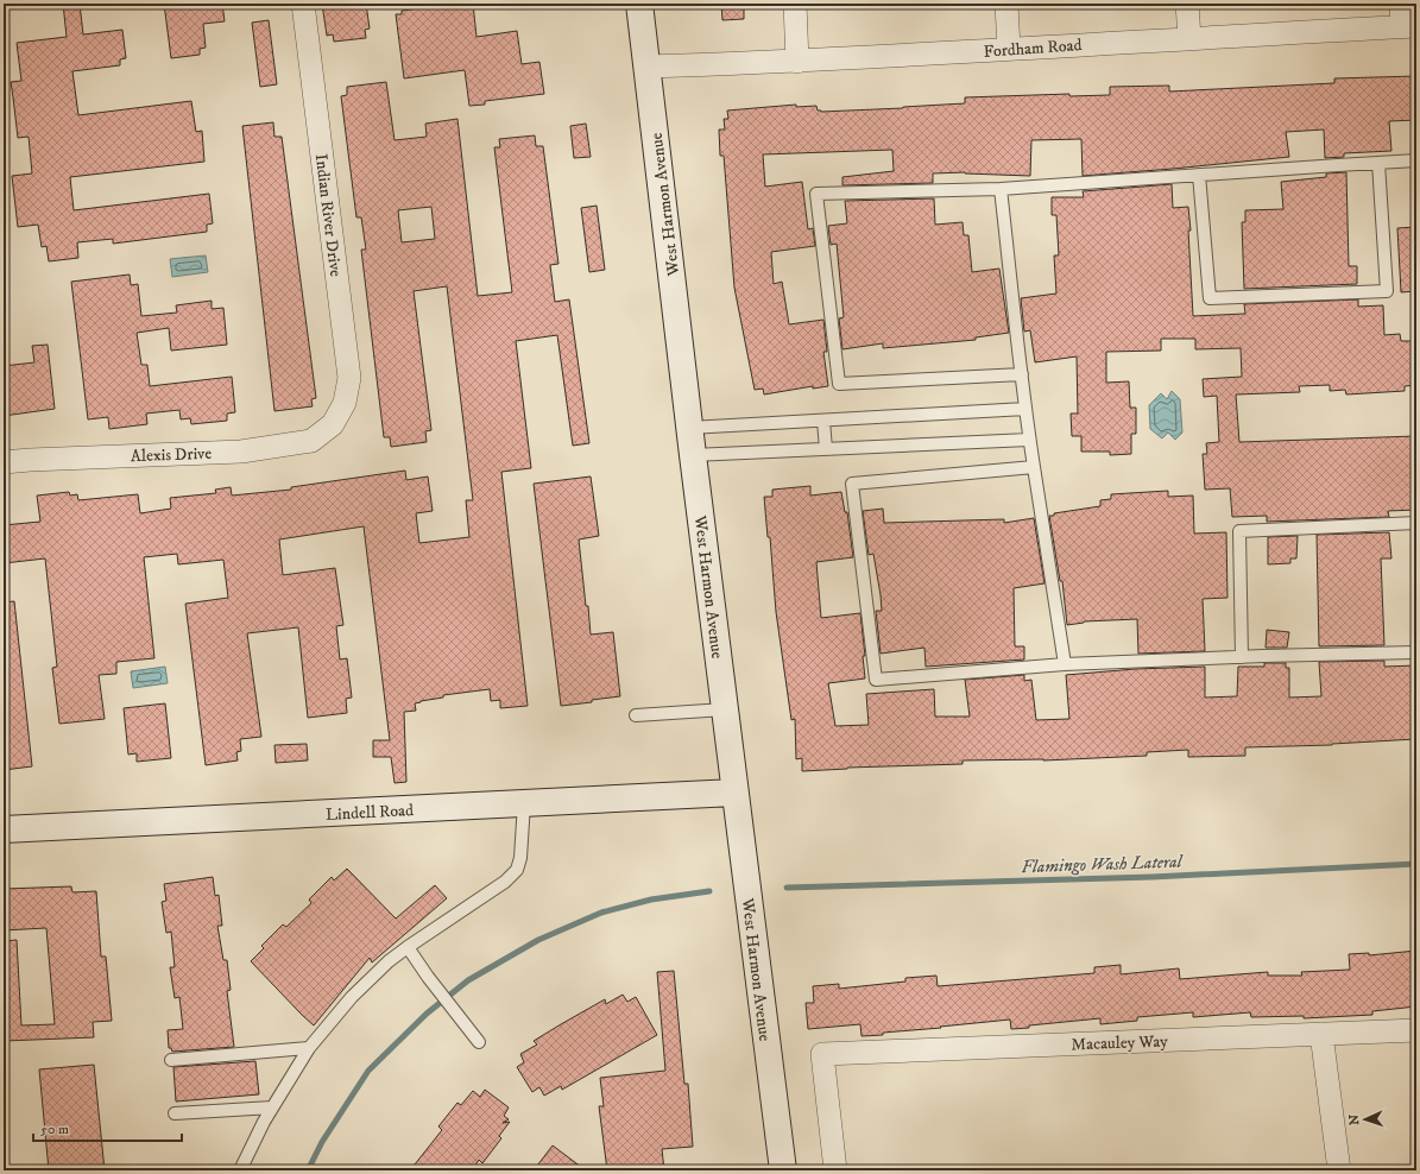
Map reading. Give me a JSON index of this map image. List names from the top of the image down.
{
  "streets": {
    "main road": ["West Harmon Avenue", "Lindell Road"],
    "street": [
      "Fordham Road",
      "Indian River Drive",
      "Alexis Drive",
      "Macauley Way"
    ]
  },
  "crossings": [
    ["Fordham Road", "West Harmon Avenue"],
    ["West Harmon Avenue", "Lindell Road"],
    ["Indian River Drive", "Alexis Drive"]
  ],
  "water": ["Flamingo Wash Lateral"],
  "scale_bar": "50 m",
  "north": "left"
}
